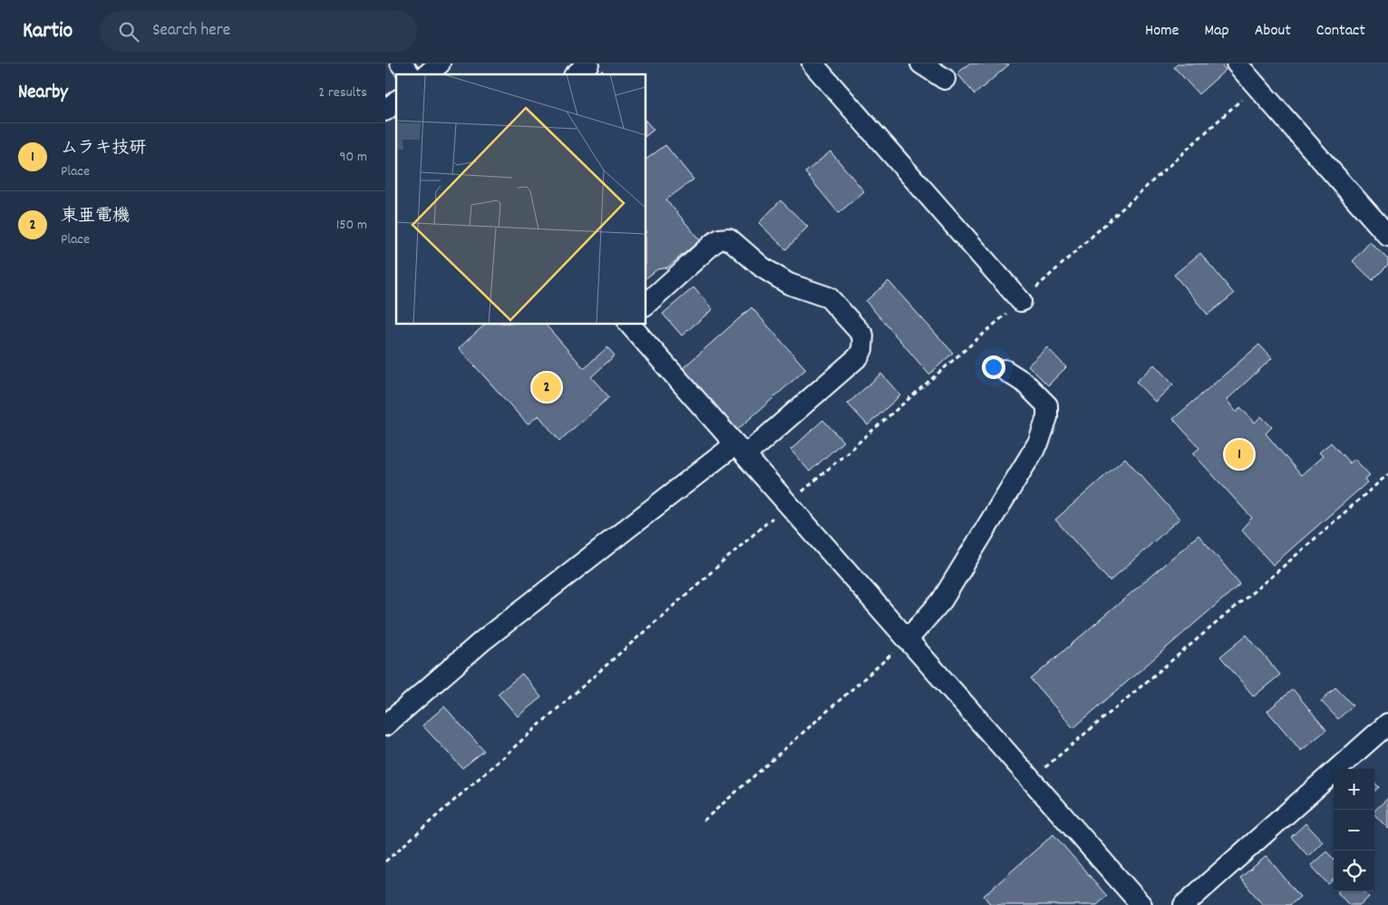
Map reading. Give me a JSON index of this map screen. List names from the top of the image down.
{
  "page": {
    "header": "Kartio",
    "search": "Search here",
    "nav": [
      "Home",
      "Map",
      "About",
      "Contact"
    ],
    "heading": ["Nearby", "2 results"],
    "list": [
      {
        "mark": "1",
        "name": "ムラキ技研",
        "note": "Place",
        "value": "90 m"
      },
      {
        "mark": "2",
        "name": "東亜電機",
        "note": "Place",
        "value": "150 m"
      }
    ],
    "pins": ["2", "1"],
    "map_buttons": ["+", "−"]
  }
}
